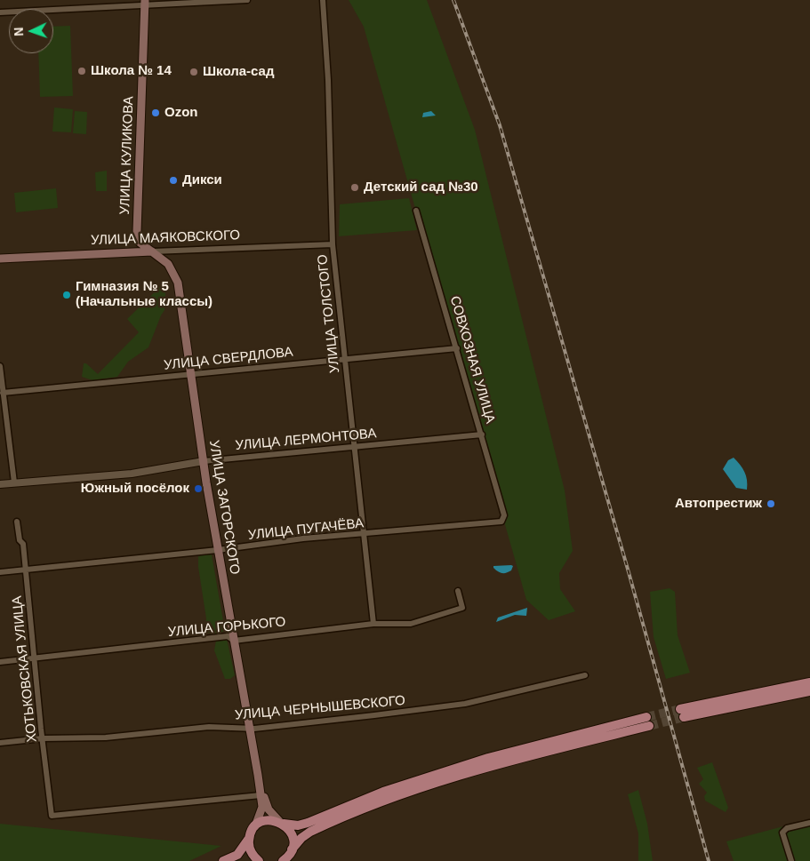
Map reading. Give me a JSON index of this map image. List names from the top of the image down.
{
  "streets": {
    "main road": ["УЛИЦА КУЛИКОВА", "УЛИЦА МАЯКОВСКОГО", "УЛИЦА ЗАГОРСКОГО"],
    "street": [
      "УЛИЦА ТОЛСТОГО",
      "УЛИЦА СВЕРДЛОВА",
      "СОВХОЗНАЯ УЛИЦА",
      "УЛИЦА ЛЕРМОНТОВА",
      "УЛИЦА ПУГАЧЁВА",
      "УЛИЦА ГОРЬКОГО",
      "ХОТЬКОВСКАЯ УЛИЦА",
      "УЛИЦА ЧЕРНЫШЕВСКОГО"
    ]
  },
  "crossings": [
    ["УЛИЦА КУЛИКОВА", "УЛИЦА МАЯКОВСКОГО"],
    ["УЛИЦА КУЛИКОВА", "УЛИЦА ЗАГОРСКОГО"],
    ["УЛИЦА МАЯКОВСКОГО", "УЛИЦА ТОЛСТОГО"],
    ["УЛИЦА МАЯКОВСКОГО", "УЛИЦА ЗАГОРСКОГО"],
    ["УЛИЦА ТОЛСТОГО", "УЛИЦА СВЕРДЛОВА"],
    ["УЛИЦА ТОЛСТОГО", "УЛИЦА ЛЕРМОНТОВА"],
    ["УЛИЦА ТОЛСТОГО", "УЛИЦА ПУГАЧЁВА"],
    ["УЛИЦА ТОЛСТОГО", "УЛИЦА ГОРЬКОГО"],
    ["УЛИЦА СВЕРДЛОВА", "СОВХОЗНАЯ УЛИЦА"],
    ["УЛИЦА СВЕРДЛОВА", "УЛИЦА ЗАГОРСКОГО"],
    ["СОВХОЗНАЯ УЛИЦА", "УЛИЦА ЛЕРМОНТОВА"],
    ["СОВХОЗНАЯ УЛИЦА", "УЛИЦА ПУГАЧЁВА"],
    ["УЛИЦА ЛЕРМОНТОВА", "УЛИЦА ЗАГОРСКОГО"],
    ["УЛИЦА ЗАГОРСКОГО", "УЛИЦА ПУГАЧЁВА"],
    ["УЛИЦА ЗАГОРСКОГО", "УЛИЦА ГОРЬКОГО"],
    ["УЛИЦА ЗАГОРСКОГО", "УЛИЦА ЧЕРНЫШЕВСКОГО"],
    ["УЛИЦА ПУГАЧЁВА", "ХОТЬКОВСКАЯ УЛИЦА"],
    ["УЛИЦА ГОРЬКОГО", "ХОТЬКОВСКАЯ УЛИЦА"],
    ["ХОТЬКОВСКАЯ УЛИЦА", "УЛИЦА ЧЕРНЫШЕВСКОГО"]
  ],
  "places": [
    "Школа № 14",
    "Школа-сад",
    "Ozon",
    "Дикси",
    "Детский сад №30",
    "Гимназия № 5 (Начальные классы)",
    "Южный посёлок",
    "Автопрестиж"
  ],
  "north": "left"
}
